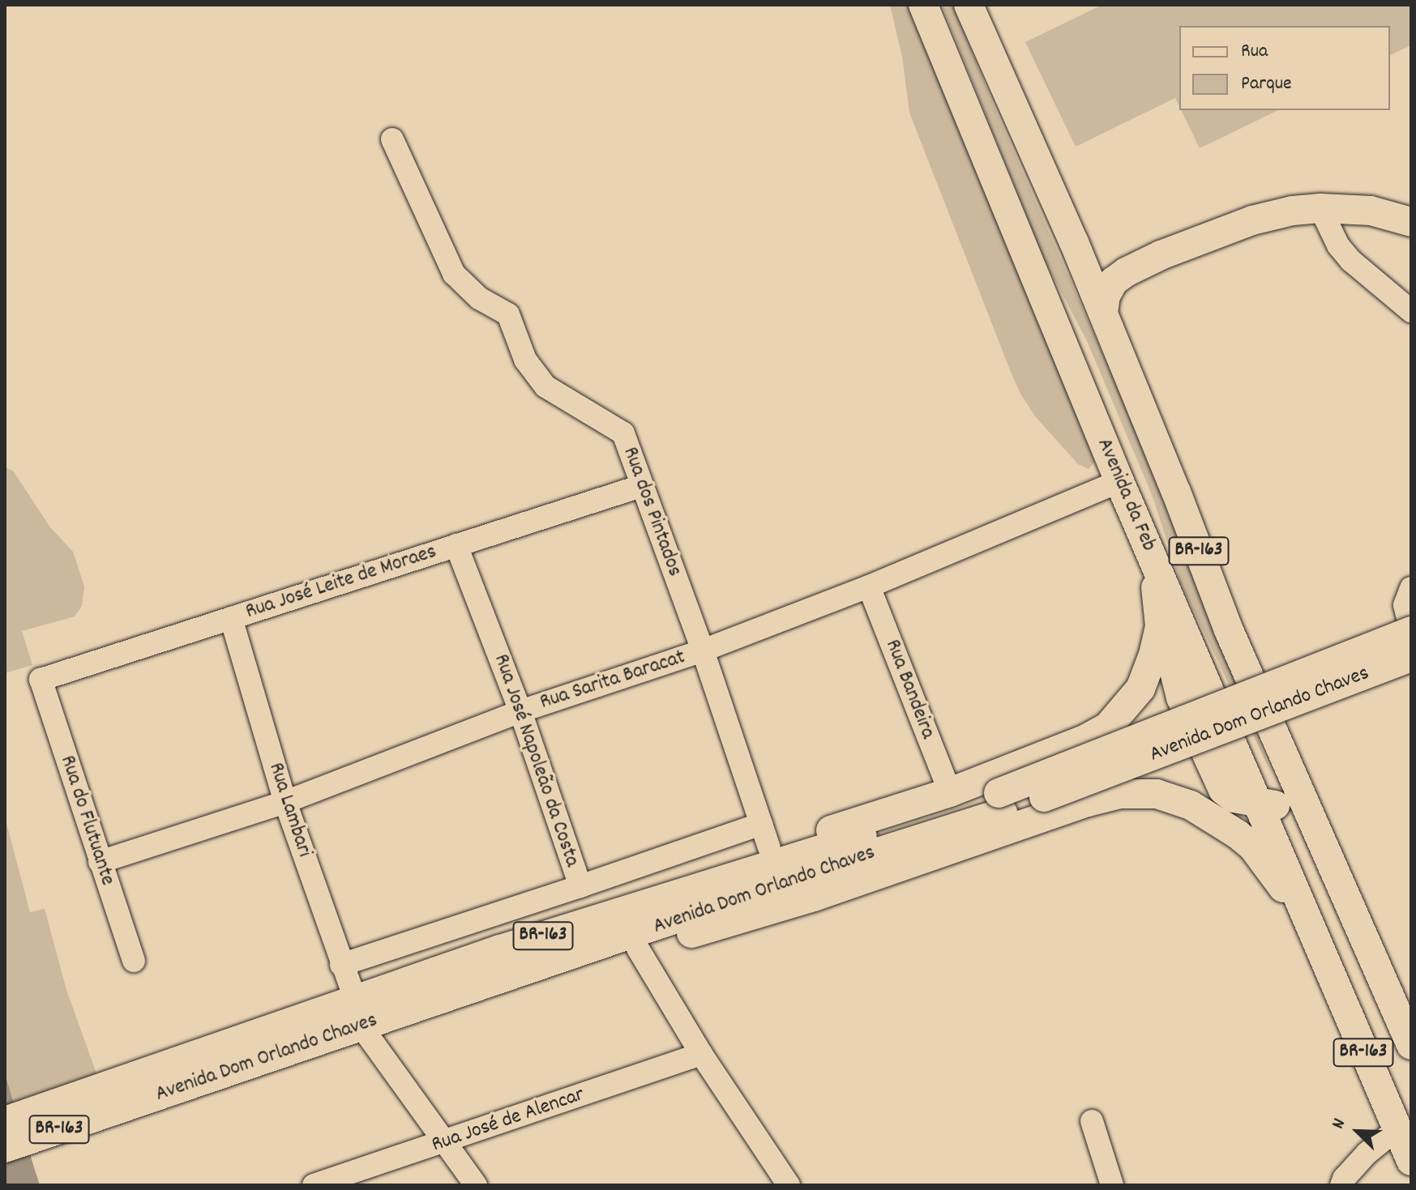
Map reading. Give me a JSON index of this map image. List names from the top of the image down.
{
  "streets": {
    "main road": ["Avenida da Feb", "BR-163", "Avenida Dom Orlando Chaves"],
    "street": [
      "Rua dos Pintados",
      "Rua José Leite de Moraes",
      "Rua Sarita Baracat",
      "Rua Bandeira",
      "Rua José Napoleão da Costa",
      "Rua Lambari",
      "Rua do Flutuante",
      "Rua José de Alencar"
    ]
  },
  "crossings": [
    ["Avenida da Feb", "BR-163"],
    ["Avenida da Feb", "Rua Sarita Baracat"],
    ["Rua dos Pintados", "Rua José Leite de Moraes"],
    ["Rua dos Pintados", "Rua Sarita Baracat"],
    ["BR-163", "Avenida Dom Orlando Chaves"],
    ["Rua José Leite de Moraes", "Rua José Napoleão da Costa"],
    ["Rua José Leite de Moraes", "Rua Lambari"],
    ["Rua José Leite de Moraes", "Rua do Flutuante"],
    ["Rua Sarita Baracat", "Rua Bandeira"],
    ["Rua Sarita Baracat", "Rua José Napoleão da Costa"],
    ["Rua Sarita Baracat", "Rua Lambari"],
    ["Rua Sarita Baracat", "Rua do Flutuante"],
    ["Avenida Dom Orlando Chaves", "Rua Lambari"],
    ["Rua José Napoleão da Costa", "Rua Lambari"],
    ["Rua Lambari", "Rua José de Alencar"]
  ],
  "legend": ["Rua", "Parque"],
  "north": "top left"
}
